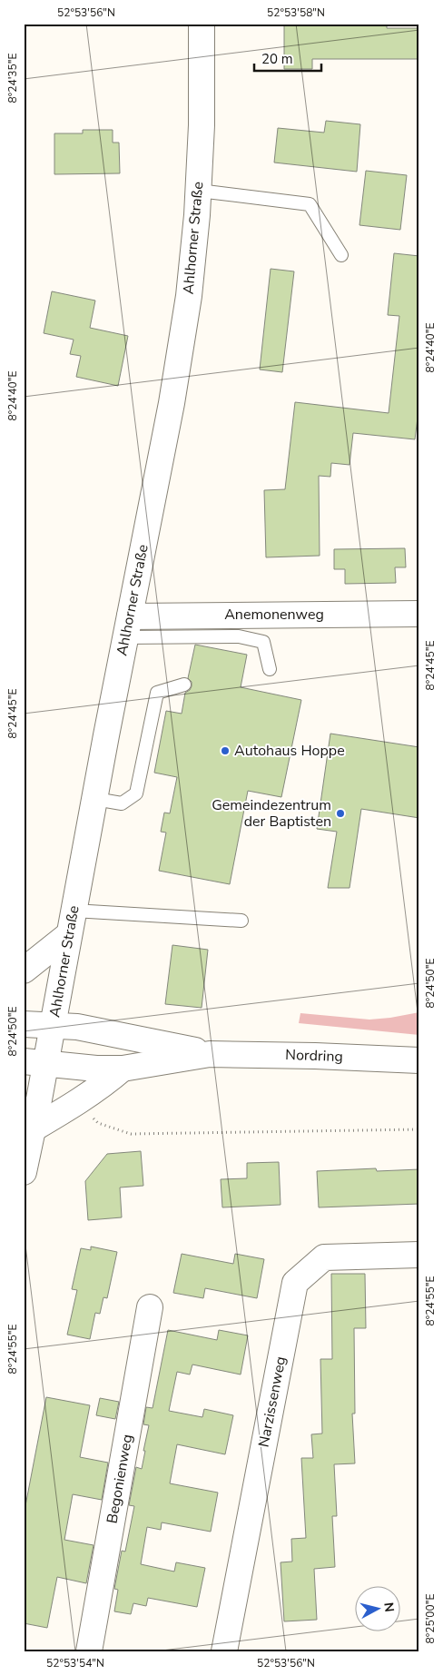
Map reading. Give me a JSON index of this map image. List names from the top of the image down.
{
  "streets": {
    "street": [
      "Ahlhorner Straße",
      "Anemonenweg",
      "Nordring",
      "Narzissenweg",
      "Begonienweg"
    ]
  },
  "crossings": [
    ["Ahlhorner Straße", "Anemonenweg"],
    ["Ahlhorner Straße", "Nordring"]
  ],
  "places": ["Autohaus Hoppe", "Gemeindezentrum der Baptisten"],
  "scale_bar": "20 m",
  "north": "right",
  "coordinates": [
    "52°53'56\"N",
    "52°53'58\"N",
    "8°24'35\"E",
    "8°24'40\"E",
    "8°24'45\"E",
    "8°24'50\"E",
    "8°24'55\"E",
    "8°25'00\"E",
    "52°53'54\"N"
  ]
}
